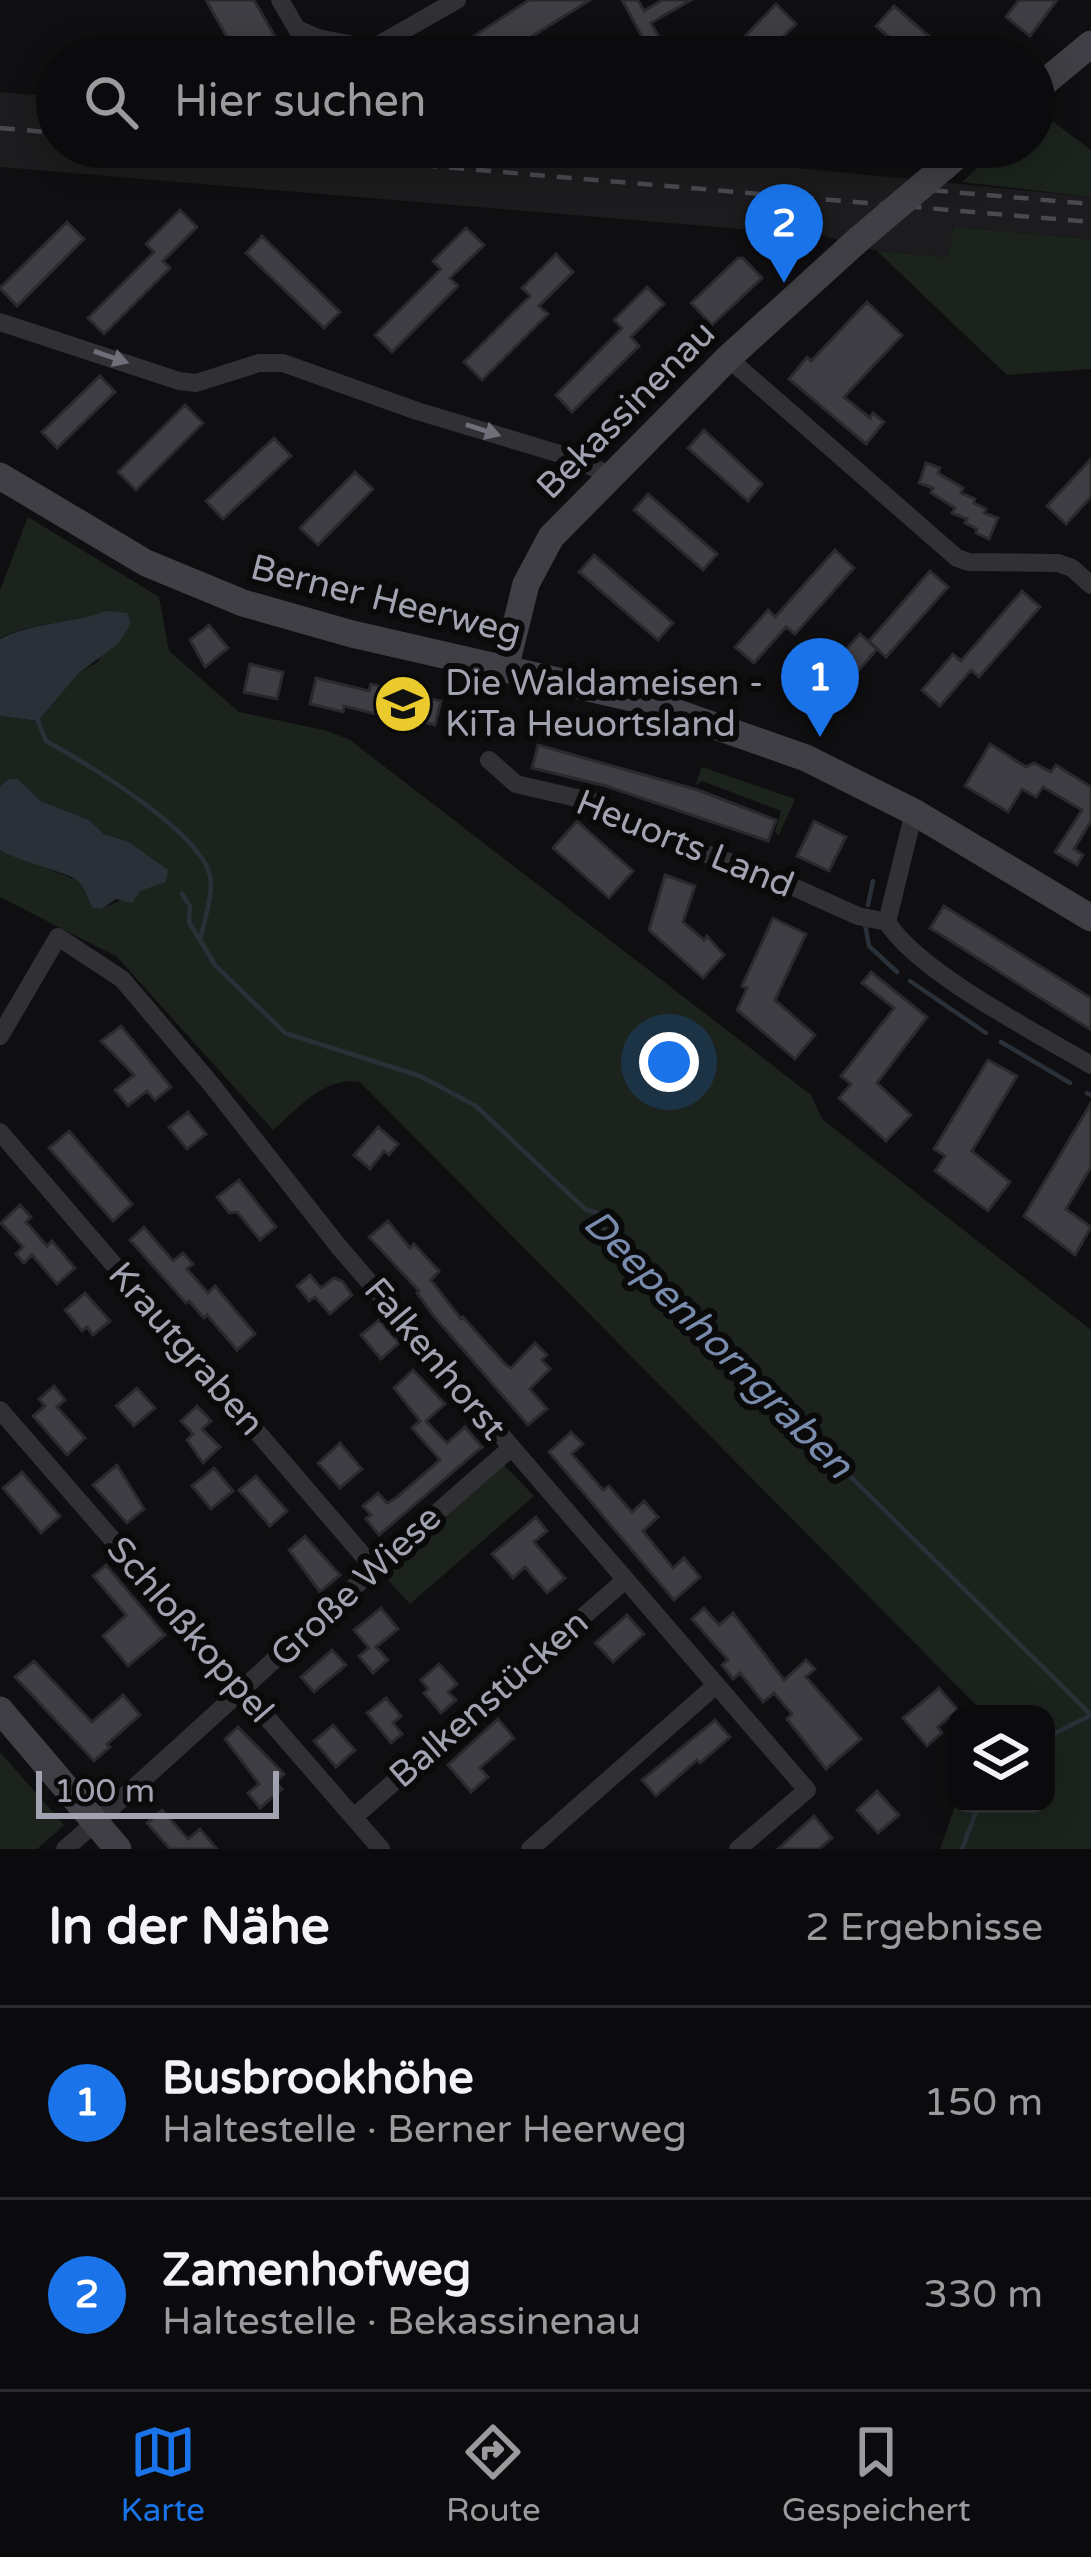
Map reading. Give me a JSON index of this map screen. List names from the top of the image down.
{
  "streets": {
    "main road": ["Bekassinenau", "Berner Heerweg"],
    "street": [
      "Heuorts Land",
      "Krautgraben",
      "Falkenhorst",
      "Große Wiese",
      "Schloßkoppel",
      "Balkenstücken"
    ]
  },
  "crossings": [
    ["Bekassinenau", "Berner Heerweg"],
    ["Krautgraben", "Große Wiese"],
    ["Falkenhorst", "Große Wiese"],
    ["Falkenhorst", "Balkenstücken"],
    ["Große Wiese", "Schloßkoppel"],
    ["Schloßkoppel", "Balkenstücken"]
  ],
  "water": ["Deepenhorngraben"],
  "places": {
    "school or university": ["Die Waldameisen - KiTa Heuortsland"]
  },
  "scale_bar": "100 m",
  "page": {
    "search": "Hier suchen",
    "pins": ["2", "1"],
    "scale": "100 m",
    "heading": ["In der Nähe", "2 Ergebnisse"],
    "list": [
      {
        "mark": "1",
        "name": "Busbrookhöhe",
        "note": "Haltestelle · Berner Heerweg",
        "value": "150 m"
      },
      {
        "mark": "2",
        "name": "Zamenhofweg",
        "note": "Haltestelle · Bekassinenau",
        "value": "330 m"
      }
    ],
    "nav": ["Karte", "Route", "Gespeichert"]
  }
}
